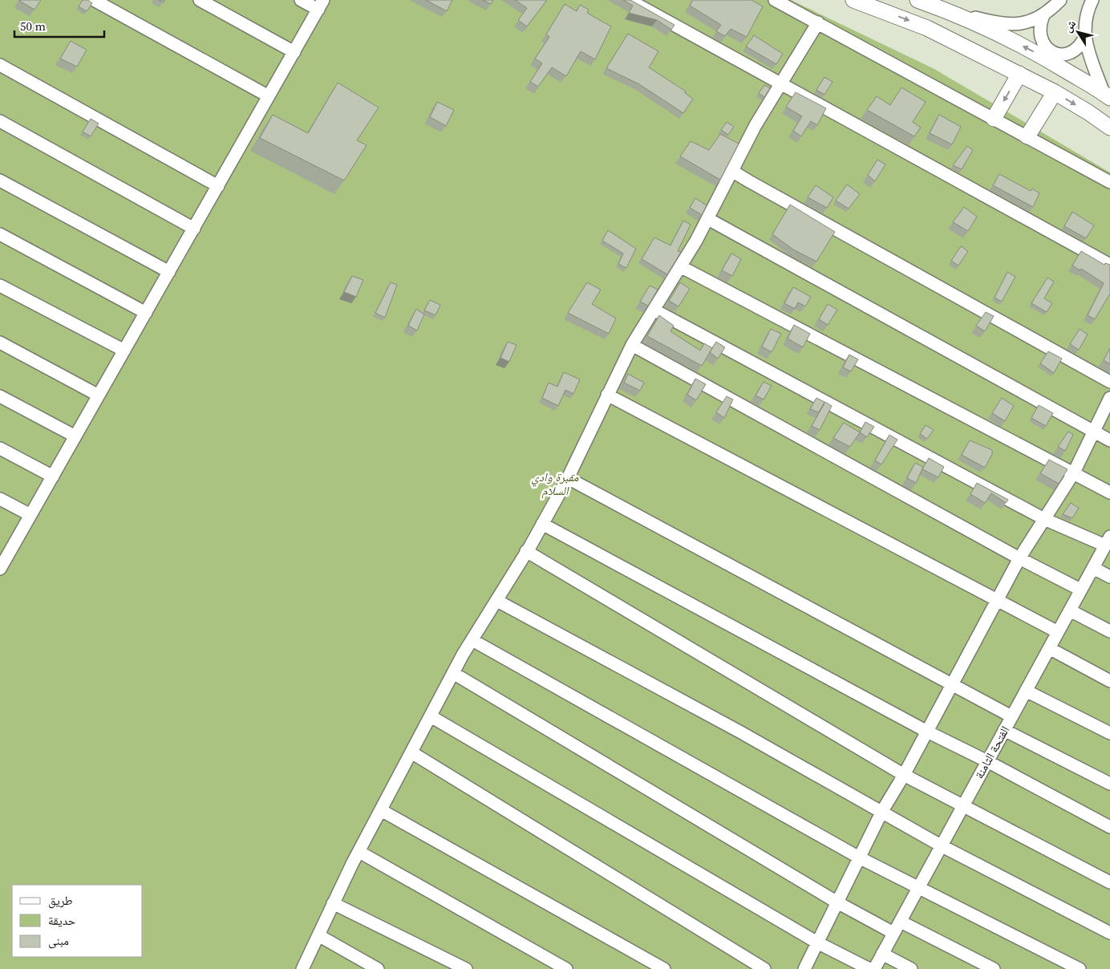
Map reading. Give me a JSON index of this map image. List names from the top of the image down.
{
  "streets": {
    "street": ["الفتحة الثامنة"]
  },
  "parks": ["مقبرة وادي السلام"],
  "legend": ["طريق", "حديقة", "مبنى"],
  "scale_bar": "50 m",
  "north": "top left"
}
